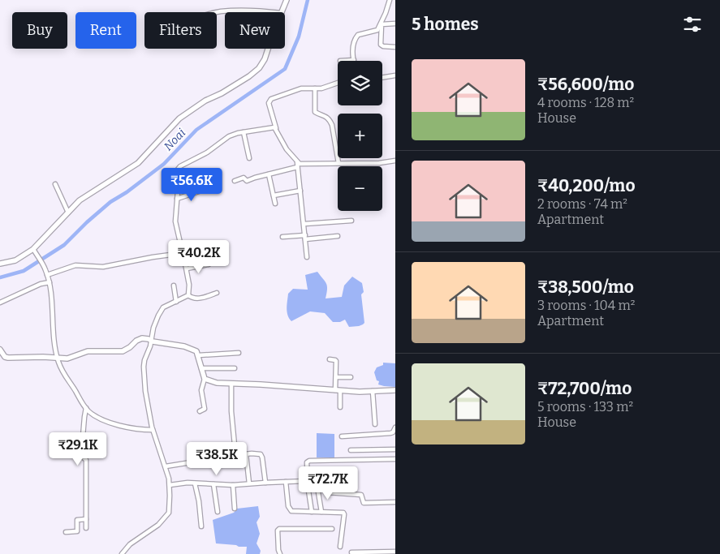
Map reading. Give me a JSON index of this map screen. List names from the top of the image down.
{
  "water": ["Noai"],
  "page": {
    "heading": "5 homes",
    "chip": [
      "Buy",
      "Rent",
      "Filters",
      "New"
    ],
    "list": [
      {
        "name": "₹56,600/mo",
        "note": "4 rooms · 128 m² · House"
      },
      {
        "name": "₹40,200/mo",
        "note": "2 rooms · 74 m² · Apartment"
      },
      {
        "name": "₹38,500/mo",
        "note": "3 rooms · 104 m² · Apartment"
      },
      {
        "name": "₹72,700/mo",
        "note": "5 rooms · 133 m² · House"
      }
    ],
    "map_buttons": ["+", "−"],
    "price": [
      "₹56.6K",
      "₹40.2K",
      "₹29.1K",
      "₹38.5K",
      "₹72.7K"
    ]
  }
}
